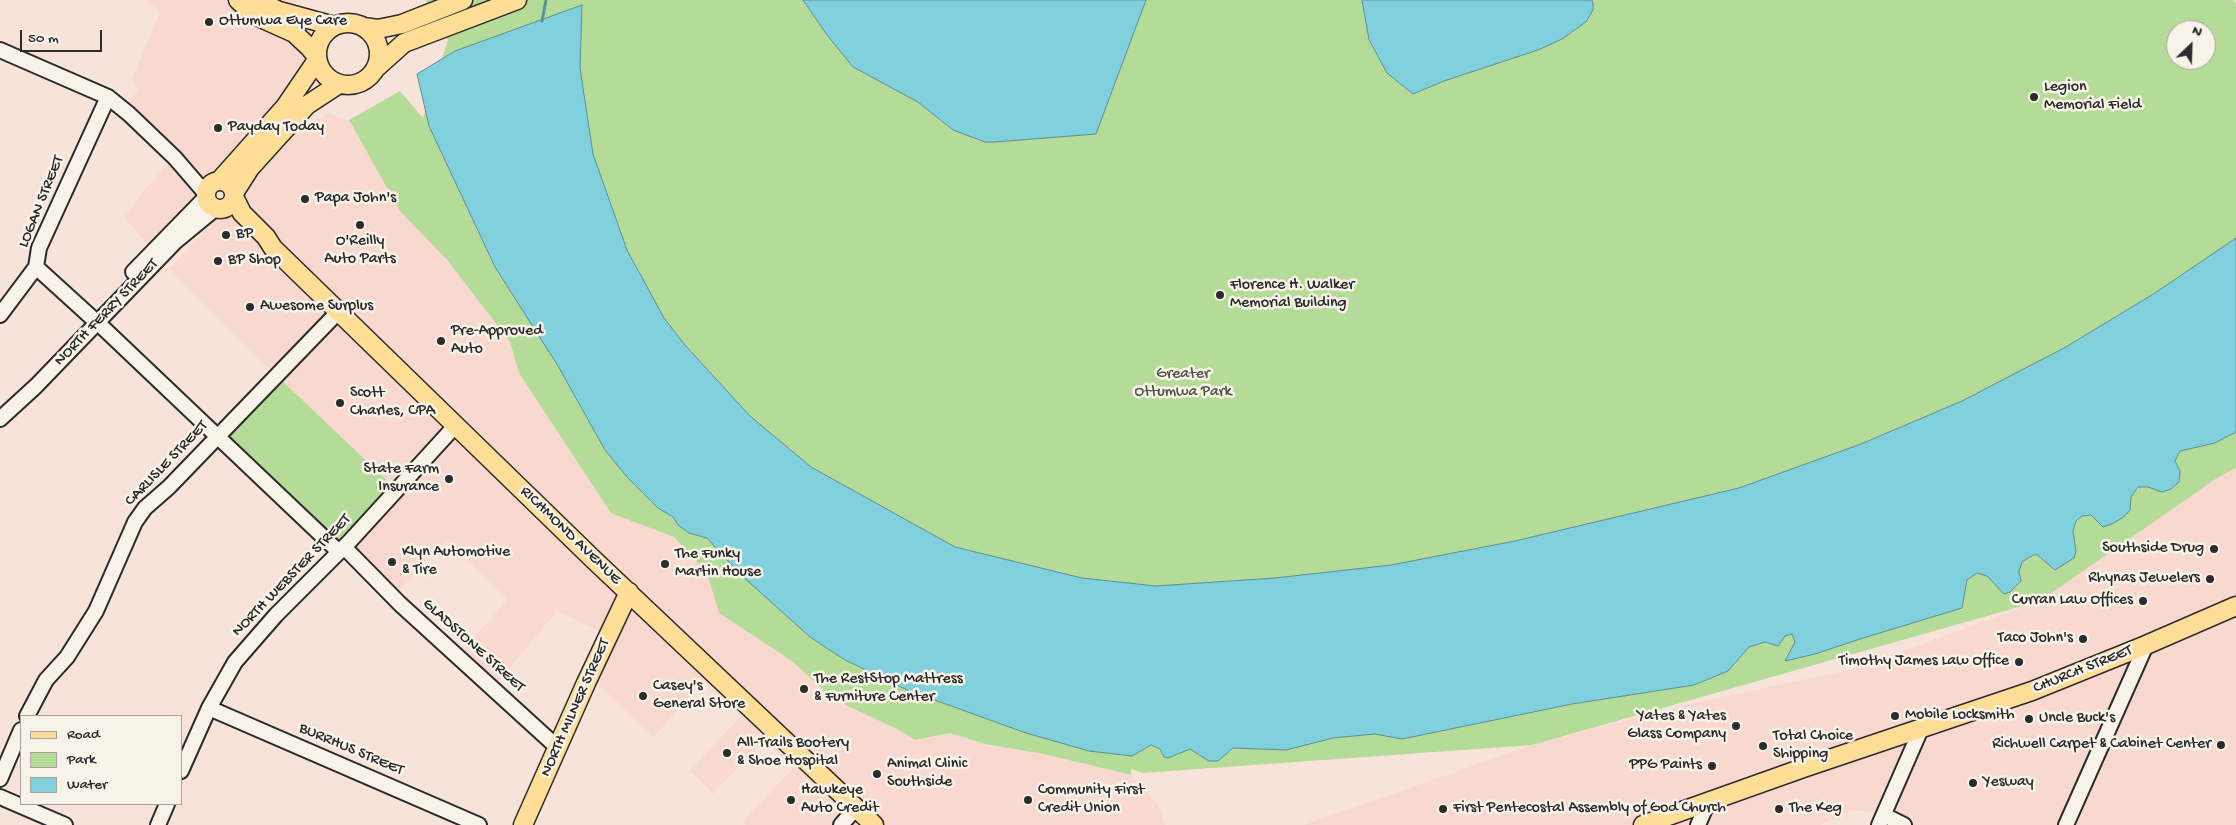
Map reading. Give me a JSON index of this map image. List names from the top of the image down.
{
  "streets": {
    "main road": [
      "NORTH FERRY STREET",
      "RICHMOND AVENUE",
      "CHURCH STREET",
      "NORTH MILNER STREET"
    ],
    "street": [
      "LOGAN STREET",
      "CARLISLE STREET",
      "NORTH WEBSTER STREET",
      "GLADSTONE STREET",
      "BURRHUS STREET"
    ]
  },
  "crossings": [
    ["LOGAN STREET", "RICHMOND AVENUE"],
    ["LOGAN STREET", "GLADSTONE STREET"],
    ["NORTH FERRY STREET", "RICHMOND AVENUE"],
    ["NORTH FERRY STREET", "GLADSTONE STREET"],
    ["CARLISLE STREET", "RICHMOND AVENUE"],
    ["CARLISLE STREET", "GLADSTONE STREET"],
    ["RICHMOND AVENUE", "NORTH WEBSTER STREET"],
    ["RICHMOND AVENUE", "NORTH MILNER STREET"],
    ["NORTH WEBSTER STREET", "GLADSTONE STREET"],
    ["NORTH WEBSTER STREET", "BURRHUS STREET"],
    ["GLADSTONE STREET", "NORTH MILNER STREET"]
  ],
  "parks": ["Greater Ottumwa Park"],
  "places": [
    "Ottumwa Eye Care",
    "Legion Memorial Field",
    "Payday Today",
    "Papa John's",
    "O'Reilly Auto Parts",
    "BP",
    "BP Shop",
    "Florence H. Walker Memorial Building",
    "Awesome Surplus",
    "Pre-Approved Auto",
    "Scott Charles, CPA",
    "State Farm Insurance",
    "Southside Drug",
    "Klyn Automotive & Tire",
    "The Funky Martin House",
    "Rhynas Jewelers",
    "Curran Law Offices",
    "Taco John's",
    "Timothy James Law Office",
    "The RestStop Mattress & Furniture Center",
    "Casey's General Store",
    "Mobile Locksmith",
    "Uncle Buck's",
    "Yates & Yates Glass Company",
    "Richwell Carpet & Cabinet Center",
    "Total Choice Shipping",
    "All-Trails Bootery & Shoe Hospital",
    "PPG Paints",
    "Animal Clinic Southside",
    "Yesway",
    "Hawkeye Auto Credit",
    "Community First Credit Union",
    "First Pentecostal Assembly of God Church",
    "The Keg"
  ],
  "legend": ["Road", "Park", "Water"],
  "scale_bar": "50 m",
  "north": "top right"
}
